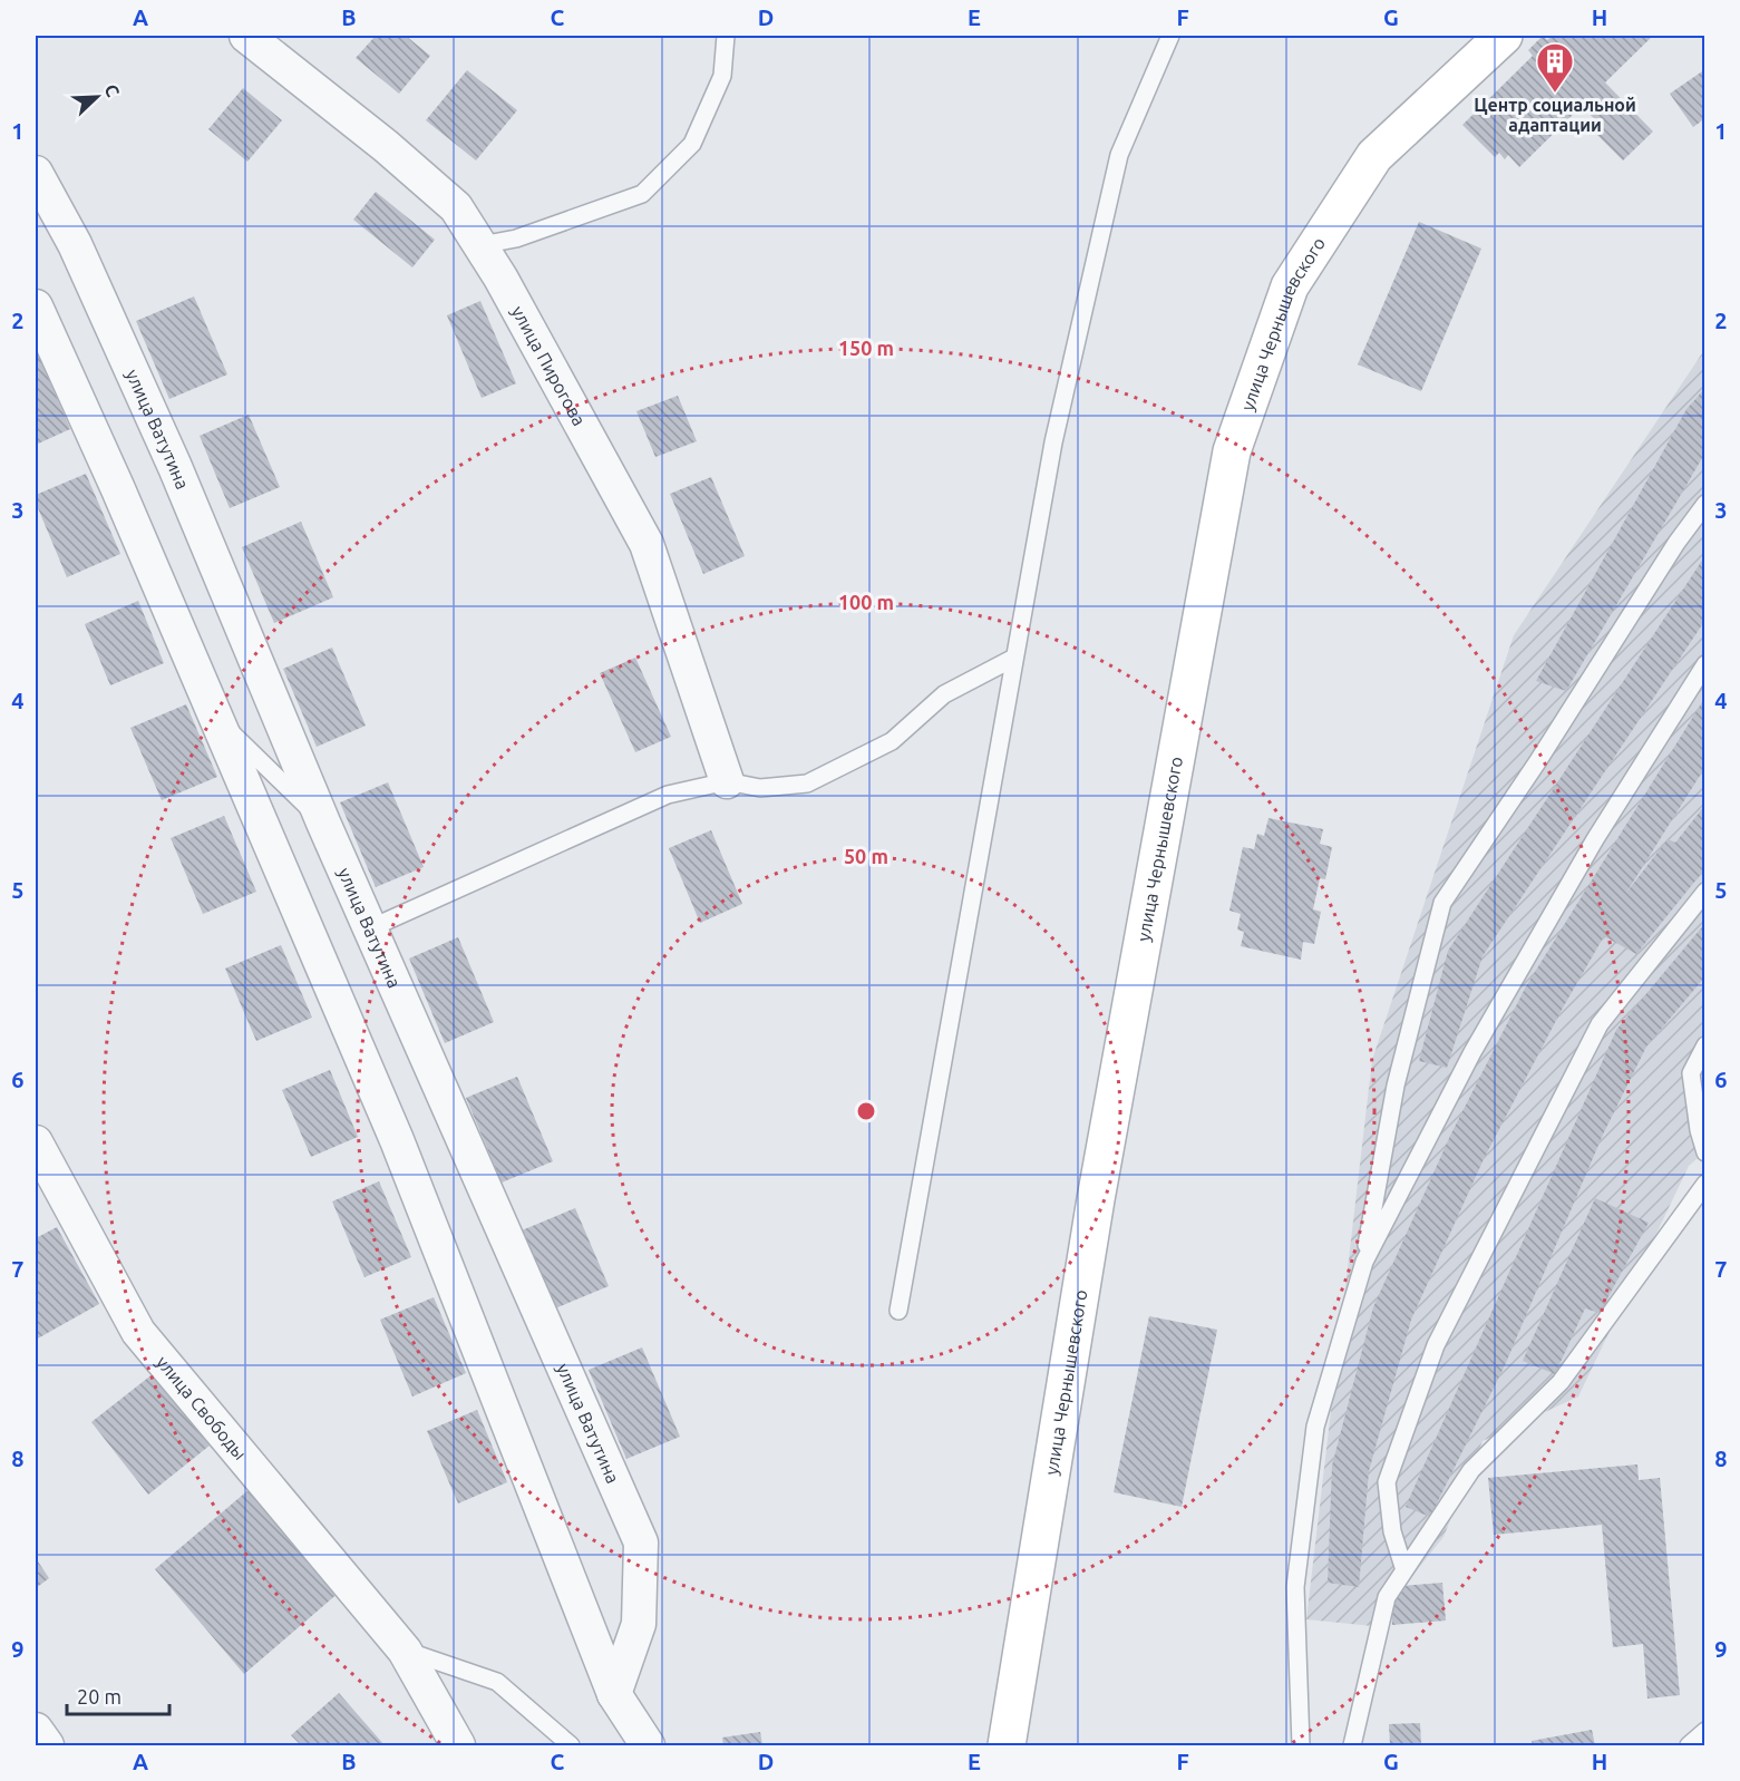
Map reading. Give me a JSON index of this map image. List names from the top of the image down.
{
  "streets": {
    "main road": ["улица Чернышевского"],
    "street": ["улица Пирогова", "улица Ватутина", "улица Свободы"]
  },
  "places": {
    "building": ["Центр социальной адаптации"]
  },
  "scale_bar": "20 m",
  "north": "top right",
  "grid": {
    "columns": [
      "A",
      "B",
      "C",
      "D",
      "E",
      "F",
      "G",
      "H"
    ],
    "rows": [
      "1",
      "2",
      "3",
      "4",
      "5",
      "6",
      "7",
      "8",
      "9"
    ]
  },
  "rings": ["150 m", "100 m", "50 m"]
}
